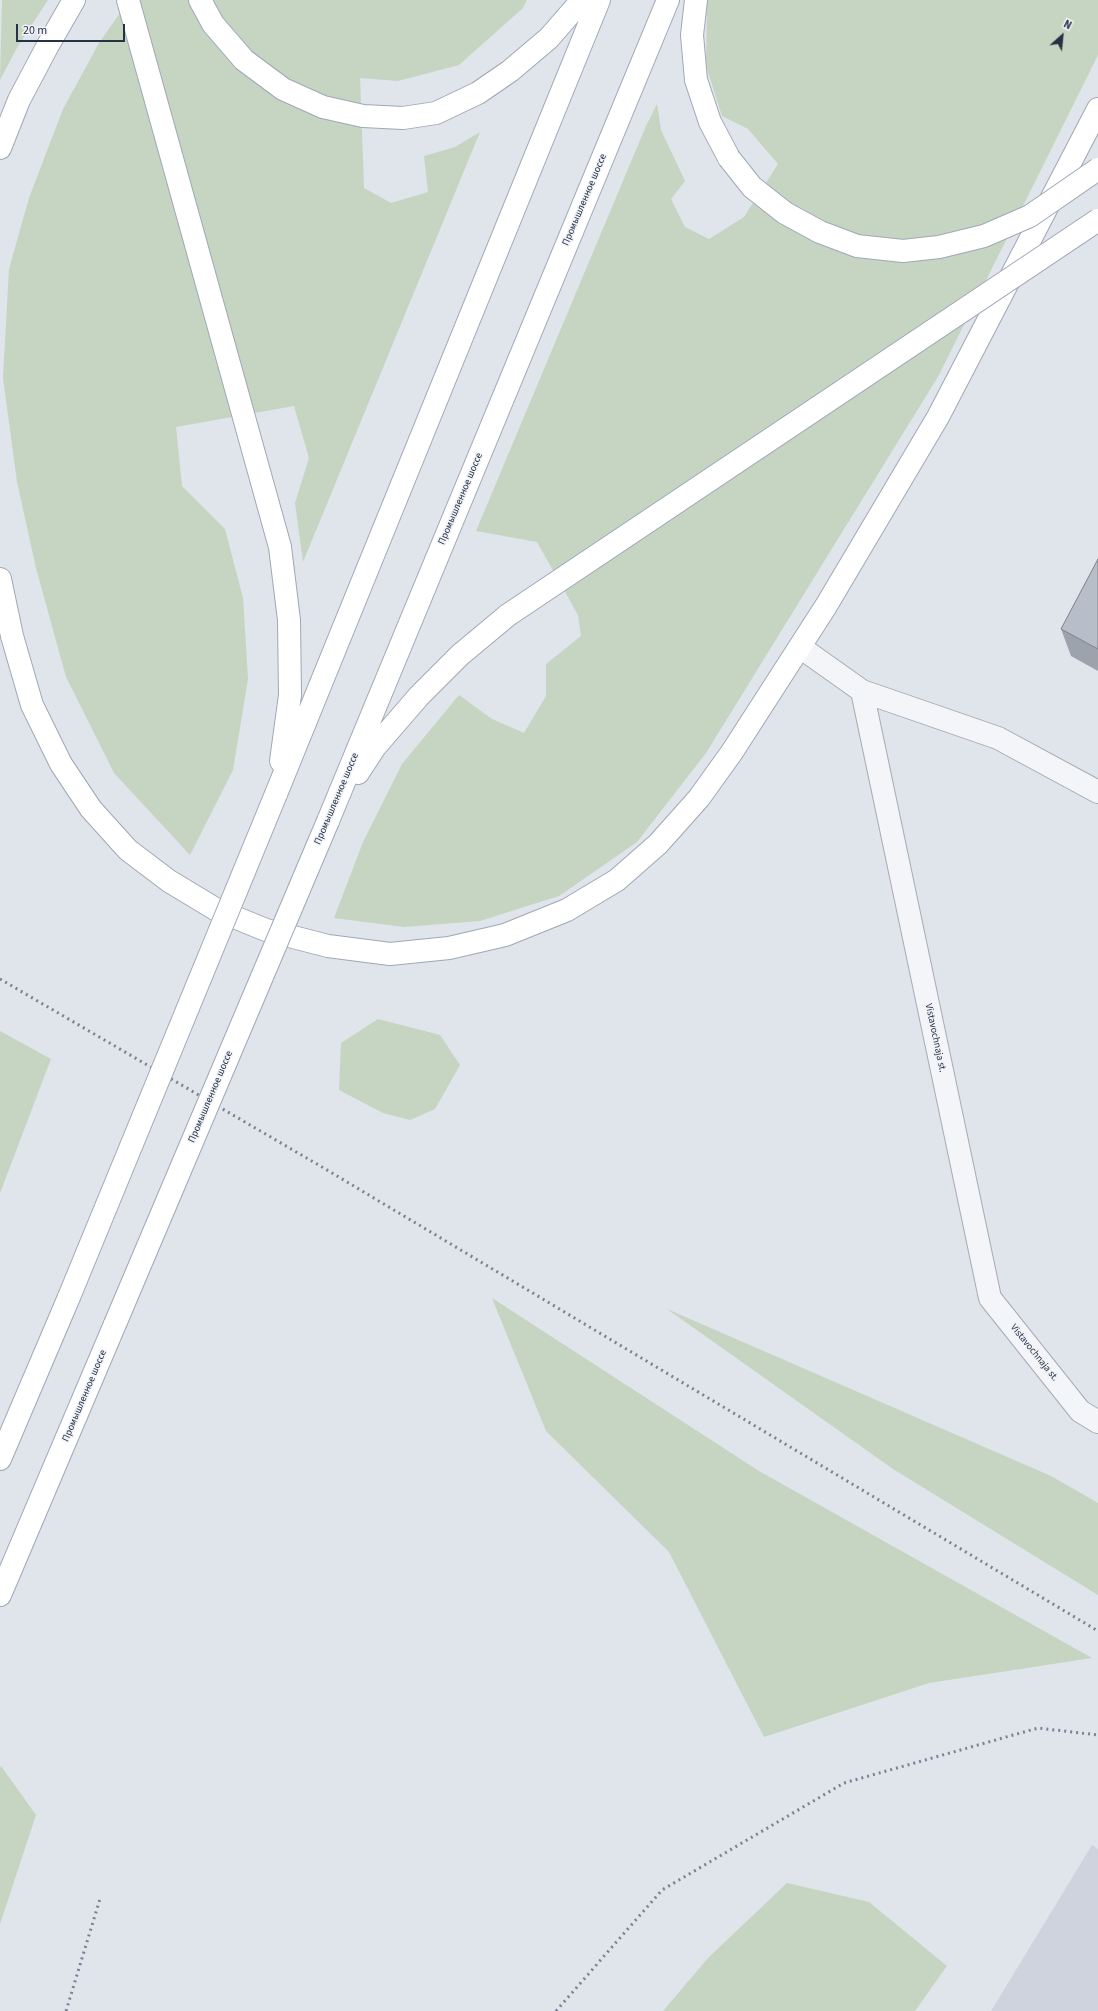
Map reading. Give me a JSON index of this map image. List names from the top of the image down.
{
  "streets": {
    "main road": ["Промышленное шоссе"],
    "street": ["Vistavochnaja st."]
  },
  "scale_bar": "20 m",
  "north": "top right"
}
